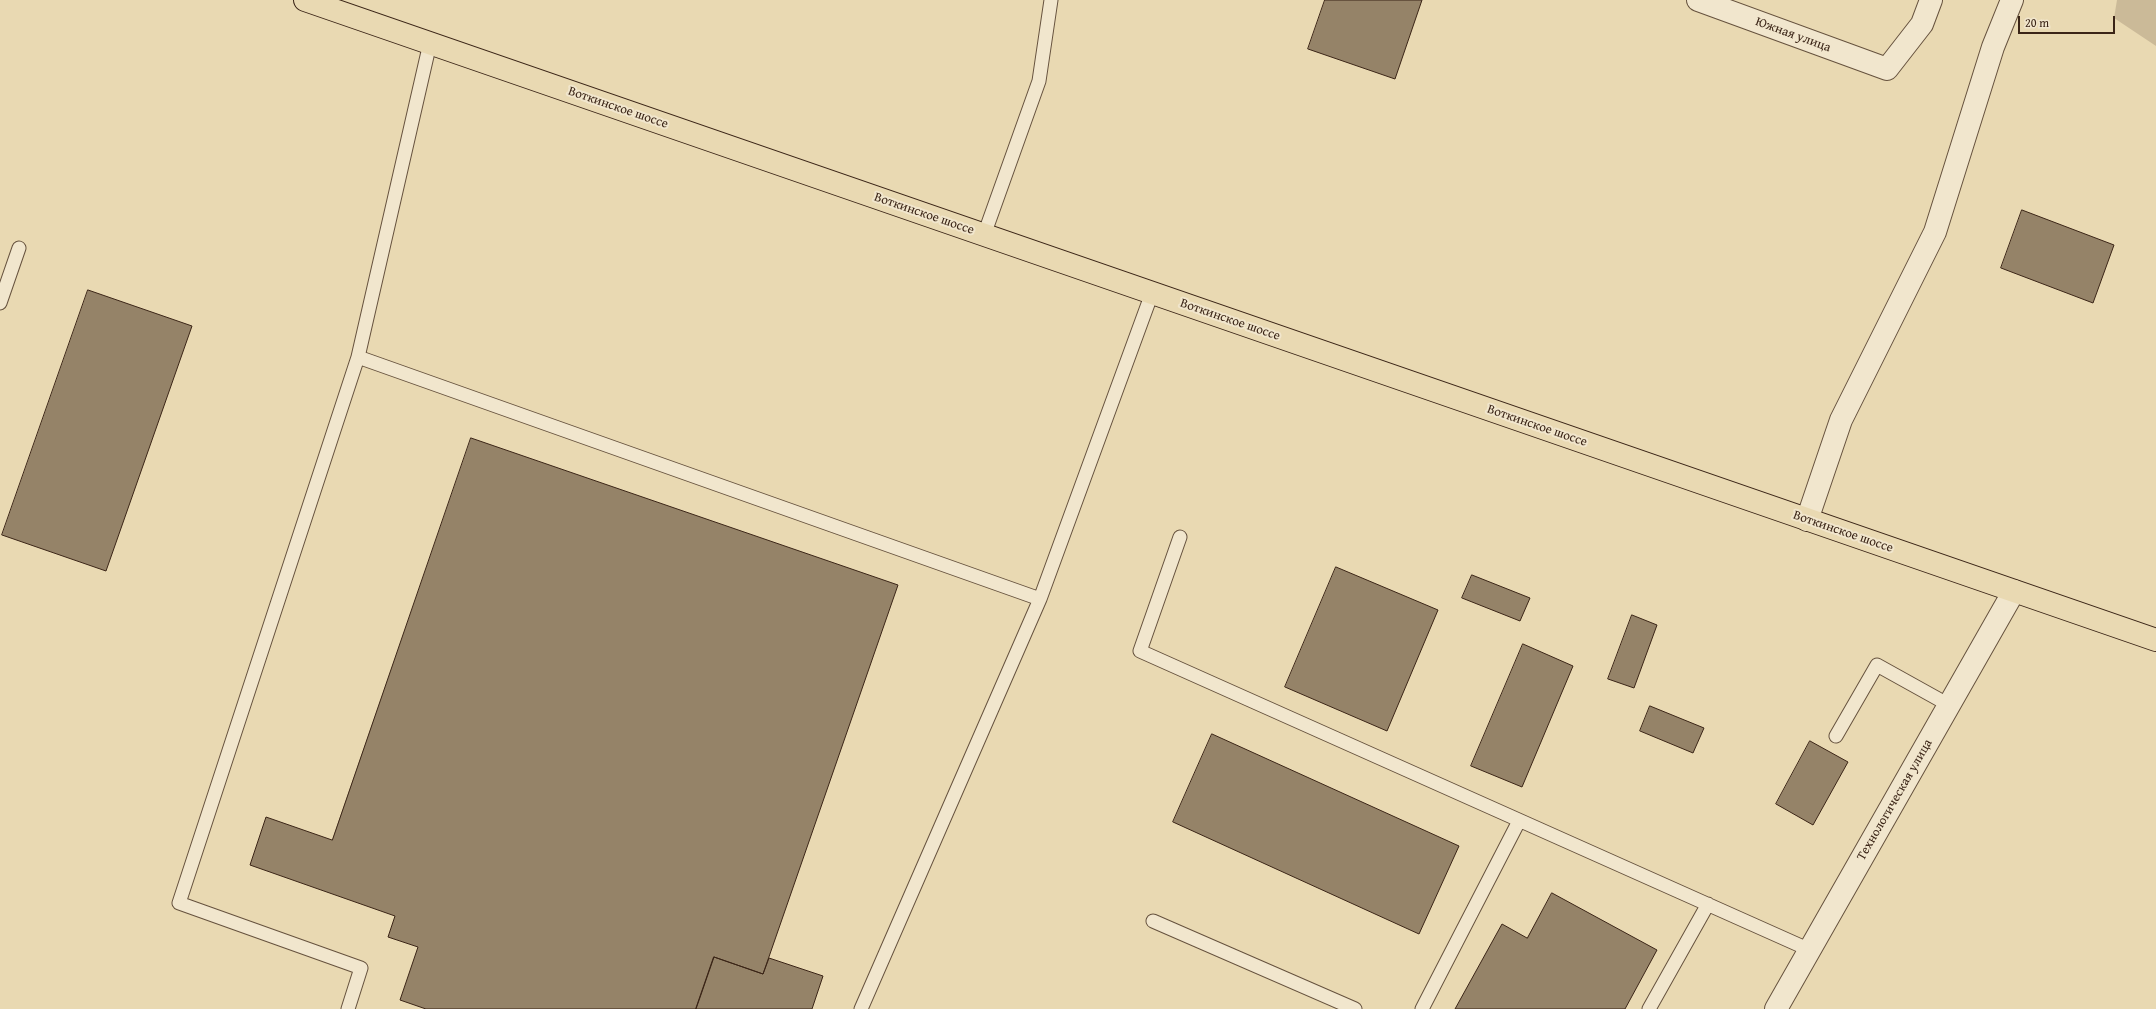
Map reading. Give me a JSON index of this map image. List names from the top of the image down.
{
  "streets": {
    "main road": ["Воткинское шоссе"],
    "street": ["Южная улица", "Технологическая улица"]
  },
  "crossings": [
    ["Воткинское шоссе", "Технологическая улица"]
  ],
  "scale_bar": "20 m"
}
